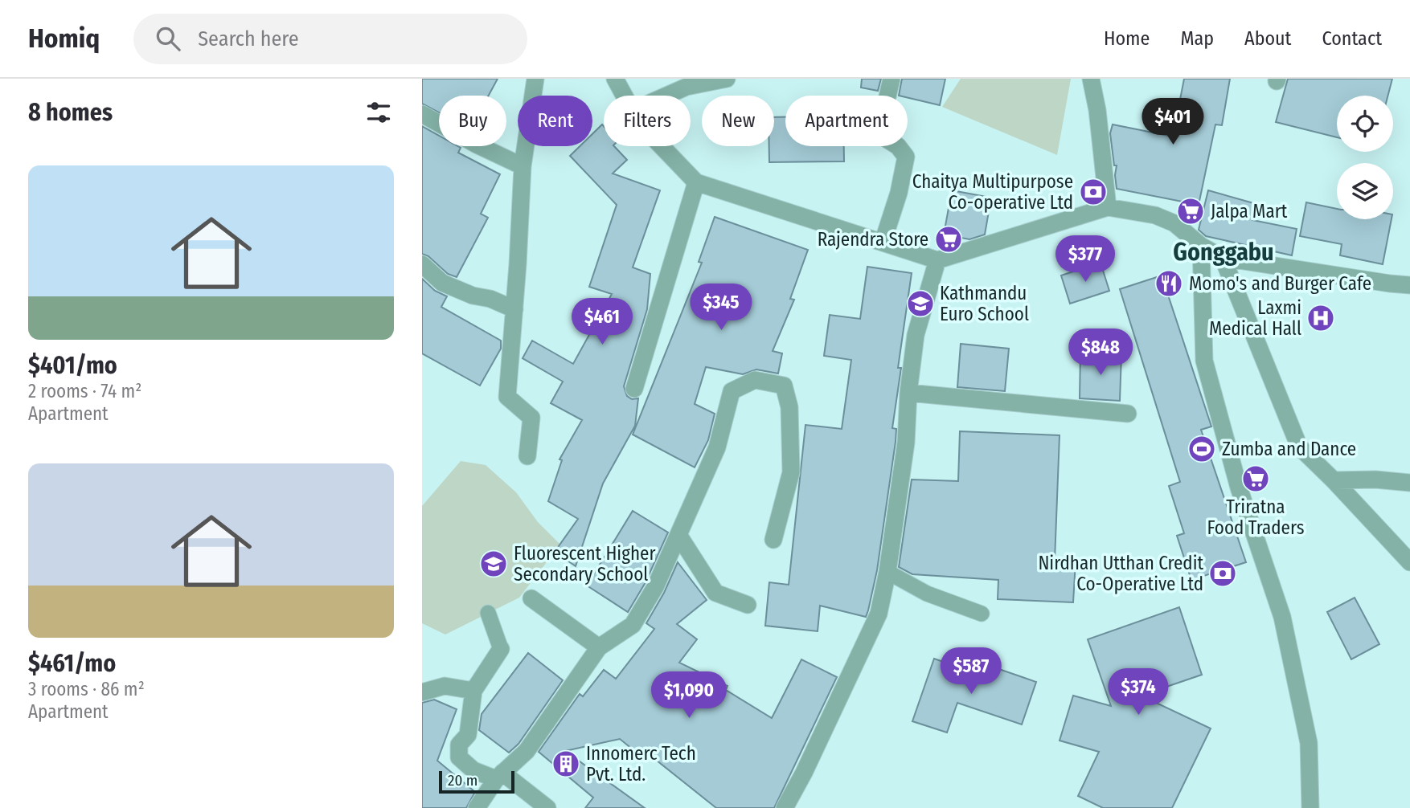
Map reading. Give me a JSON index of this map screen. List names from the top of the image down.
{
  "districts": ["Gonggabu"],
  "places": {
    "bank": ["Chaitya Multipurpose Co-operative Ltd", "Nirdhan Utthan Credit Co-Operative Ltd"],
    "supermarket": ["Jalpa Mart", "Rajendra Store", "Triratna Food Traders"],
    "restaurant": ["Momo's and Burger Cafe"],
    "school or university": ["Kathmandu Euro School", "Fluorescent Higher Secondary School"],
    "hospital": ["Laxmi Medical Hall"],
    "sports": ["Zumba and Dance"],
    "building": ["Innomerc Tech Pvt. Ltd."]
  },
  "scale_bar": "20 m",
  "page": {
    "header": "Homiq",
    "search": "Search here",
    "nav": [
      "Home",
      "Map",
      "About",
      "Contact"
    ],
    "heading": "8 homes",
    "chip": [
      "Buy",
      "Rent",
      "Filters",
      "New",
      "Apartment"
    ],
    "price": [
      "$401",
      "$377",
      "$345",
      "$461",
      "$848",
      "$587",
      "$374",
      "$1,090"
    ],
    "list": [
      {
        "name": "$401/mo",
        "note": "2 rooms · 74 m² · Apartment"
      },
      {
        "name": "$461/mo",
        "note": "3 rooms · 86 m² · Apartment"
      }
    ],
    "scale": "20 m"
  }
}
